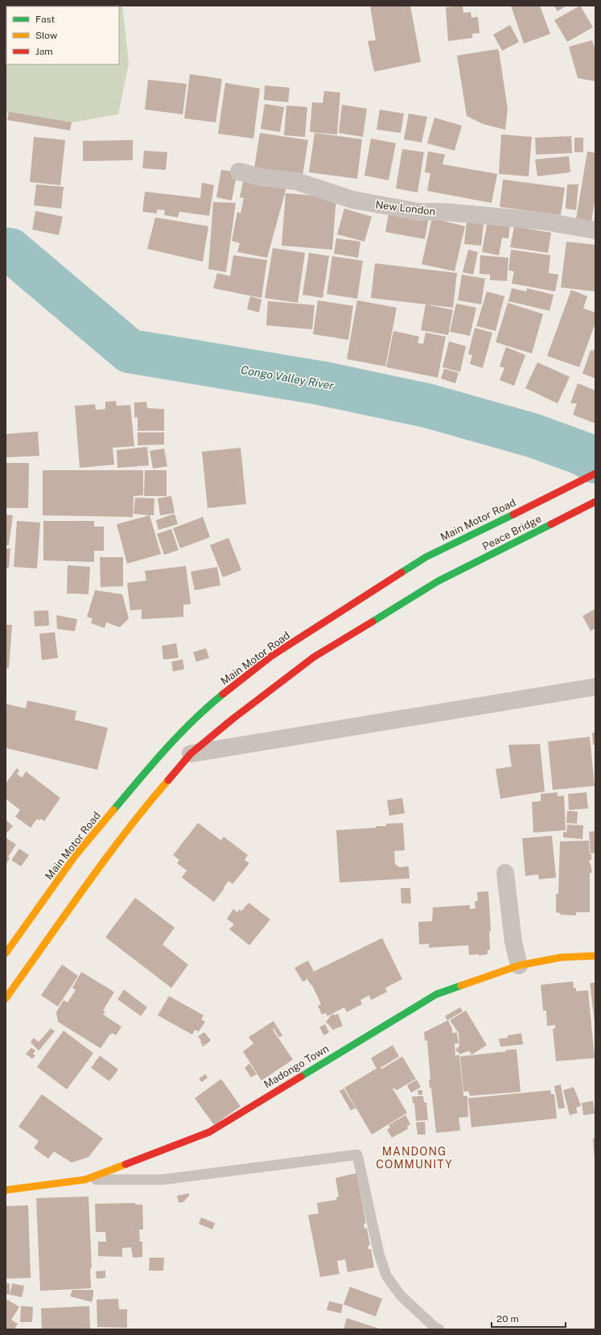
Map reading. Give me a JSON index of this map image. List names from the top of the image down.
{
  "streets": {
    "main road": ["Main Motor Road", "Peace Bridge", "Madongo Town"],
    "street": ["New London"]
  },
  "districts": ["MANDONG COMMUNITY"],
  "water": ["Congo Valley River"],
  "legend": ["Fast", "Slow", "Jam"],
  "scale_bar": "20 m"
}
